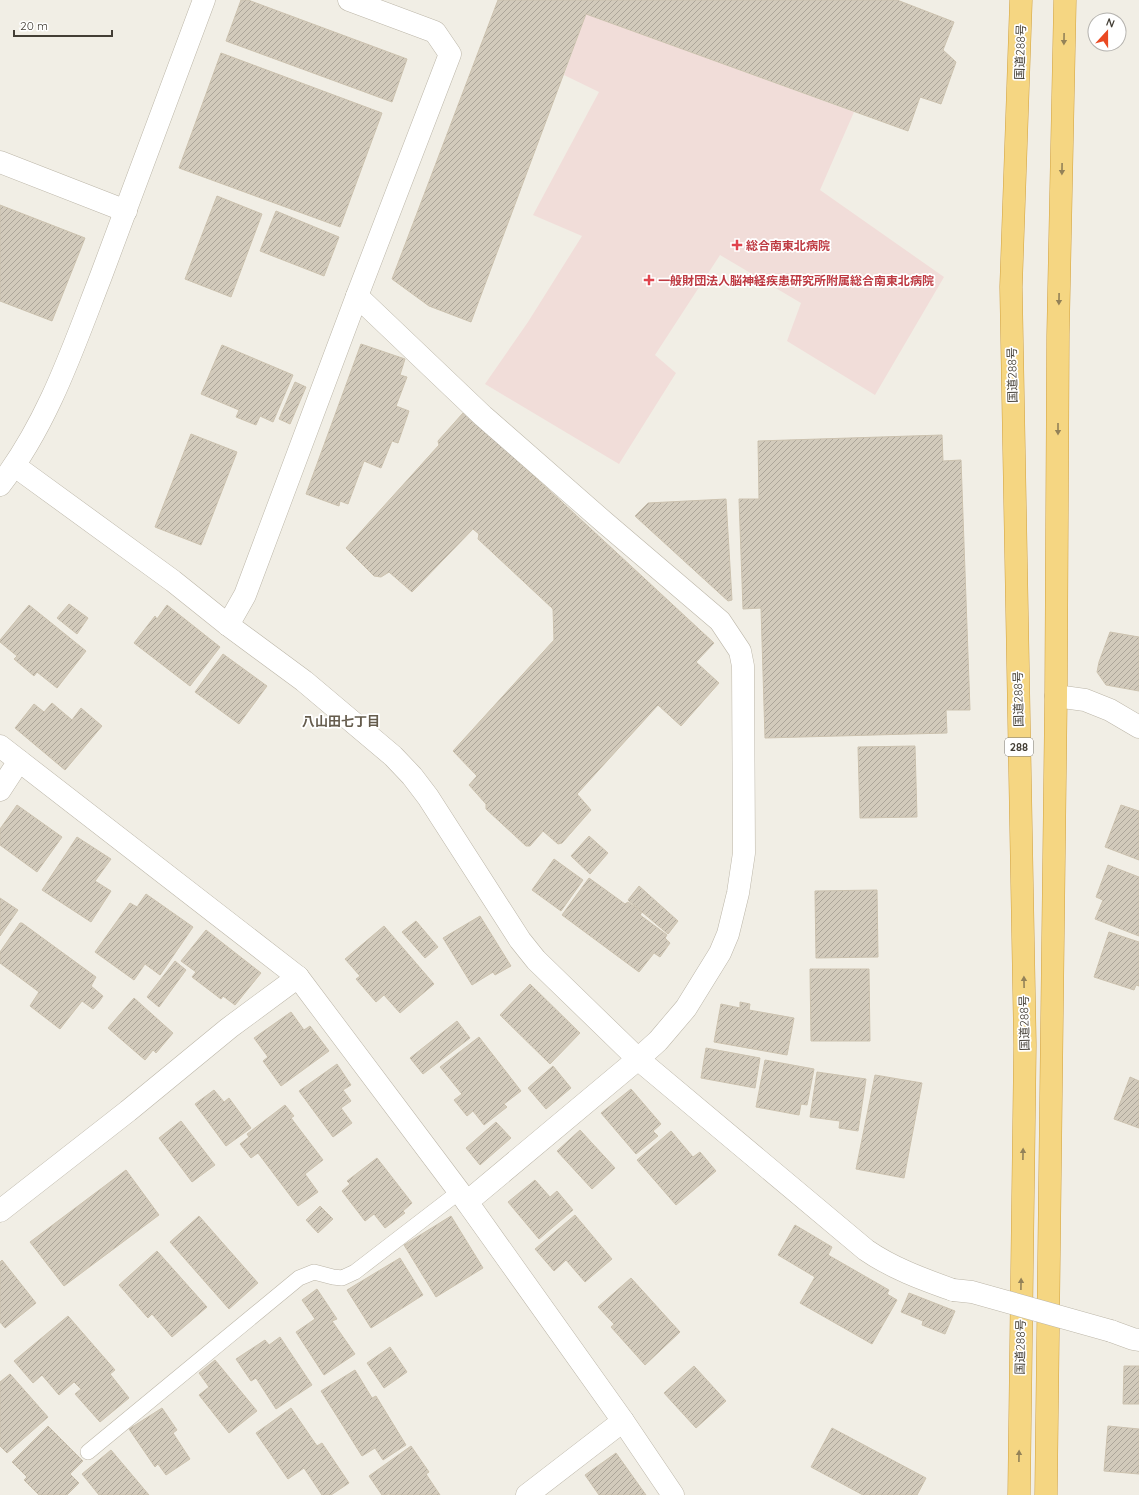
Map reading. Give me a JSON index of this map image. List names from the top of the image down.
{
  "streets": {
    "highway": ["国道288号", "288"]
  },
  "districts": ["八山田七丁目"],
  "places": {
    "health": ["総合南東北病院", "一般財団法人脳神経疾患研究所附属総合南東北病院"]
  },
  "scale_bar": "20 m",
  "north": "top"
}
